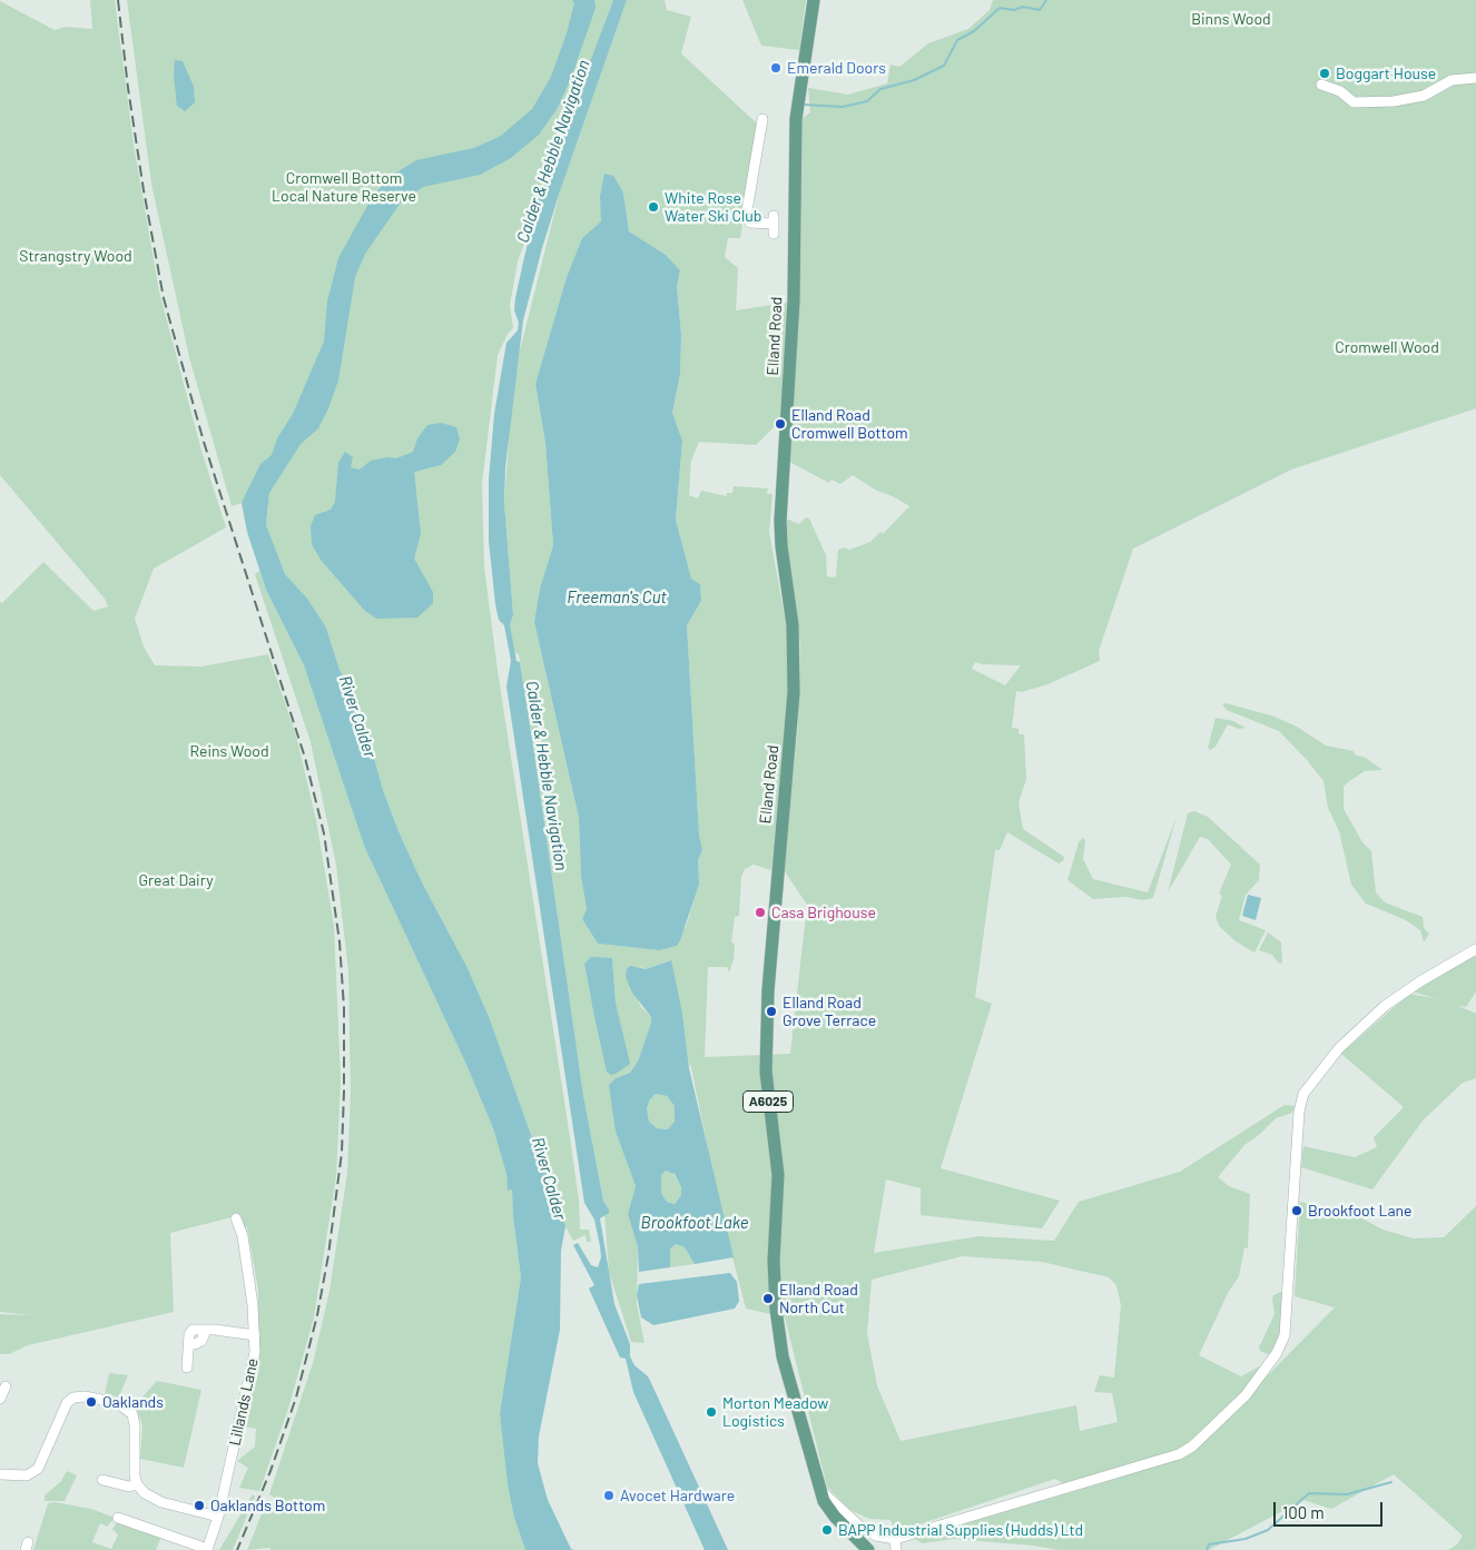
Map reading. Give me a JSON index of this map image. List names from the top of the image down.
{
  "streets": {
    "main road": ["Elland Road", "A6025"],
    "street": ["Lillands Lane"]
  },
  "water": [
    "Calder & Hebble Navigation",
    "Freeman's Cut",
    "River Calder",
    "Brookfoot Lake"
  ],
  "parks": [
    "Binns Wood",
    "Cromwell Bottom Local Nature Reserve",
    "Strangstry Wood",
    "Cromwell Wood",
    "Reins Wood",
    "Great Dairy"
  ],
  "places": [
    "Emerald Doors",
    "Boggart House",
    "White Rose Water Ski Club",
    "Elland Road Cromwell Bottom",
    "Casa Brighouse",
    "Elland Road Grove Terrace",
    "Brookfoot Lane",
    "Elland Road North Cut",
    "Oaklands",
    "Morton Meadow Logistics",
    "Avocet Hardware",
    "Oaklands Bottom",
    "BAPP Industrial Supplies (Hudds) Ltd"
  ],
  "scale_bar": "100 m"
}
